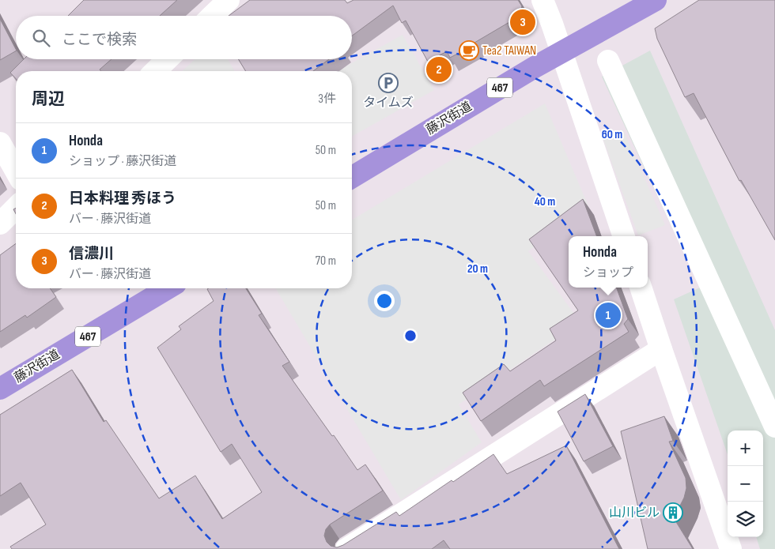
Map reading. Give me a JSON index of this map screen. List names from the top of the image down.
{
  "streets": {
    "highway": ["467", "藤沢街道"]
  },
  "places": {
    "cafe": ["Tea2 TAIWAN"],
    "parking": ["タイムズ"],
    "building": ["山川ビル"]
  },
  "page": {
    "pins": ["3", "2", "1"],
    "search": "ここで検索",
    "heading": ["周辺", "3件"],
    "list": [
      {
        "mark": "1",
        "name": "Honda",
        "note": "ショップ · 藤沢街道",
        "value": "50 m"
      },
      {
        "mark": "2",
        "name": "日本料理 秀ほう",
        "note": "バー · 藤沢街道",
        "value": "50 m"
      },
      {
        "mark": "3",
        "name": "信濃川",
        "note": "バー · 藤沢街道",
        "value": "70 m"
      }
    ],
    "popup": ["Honda", "ショップ"],
    "map_buttons": ["+", "−"]
  },
  "rings": ["60 m", "40 m", "20 m"]
}
